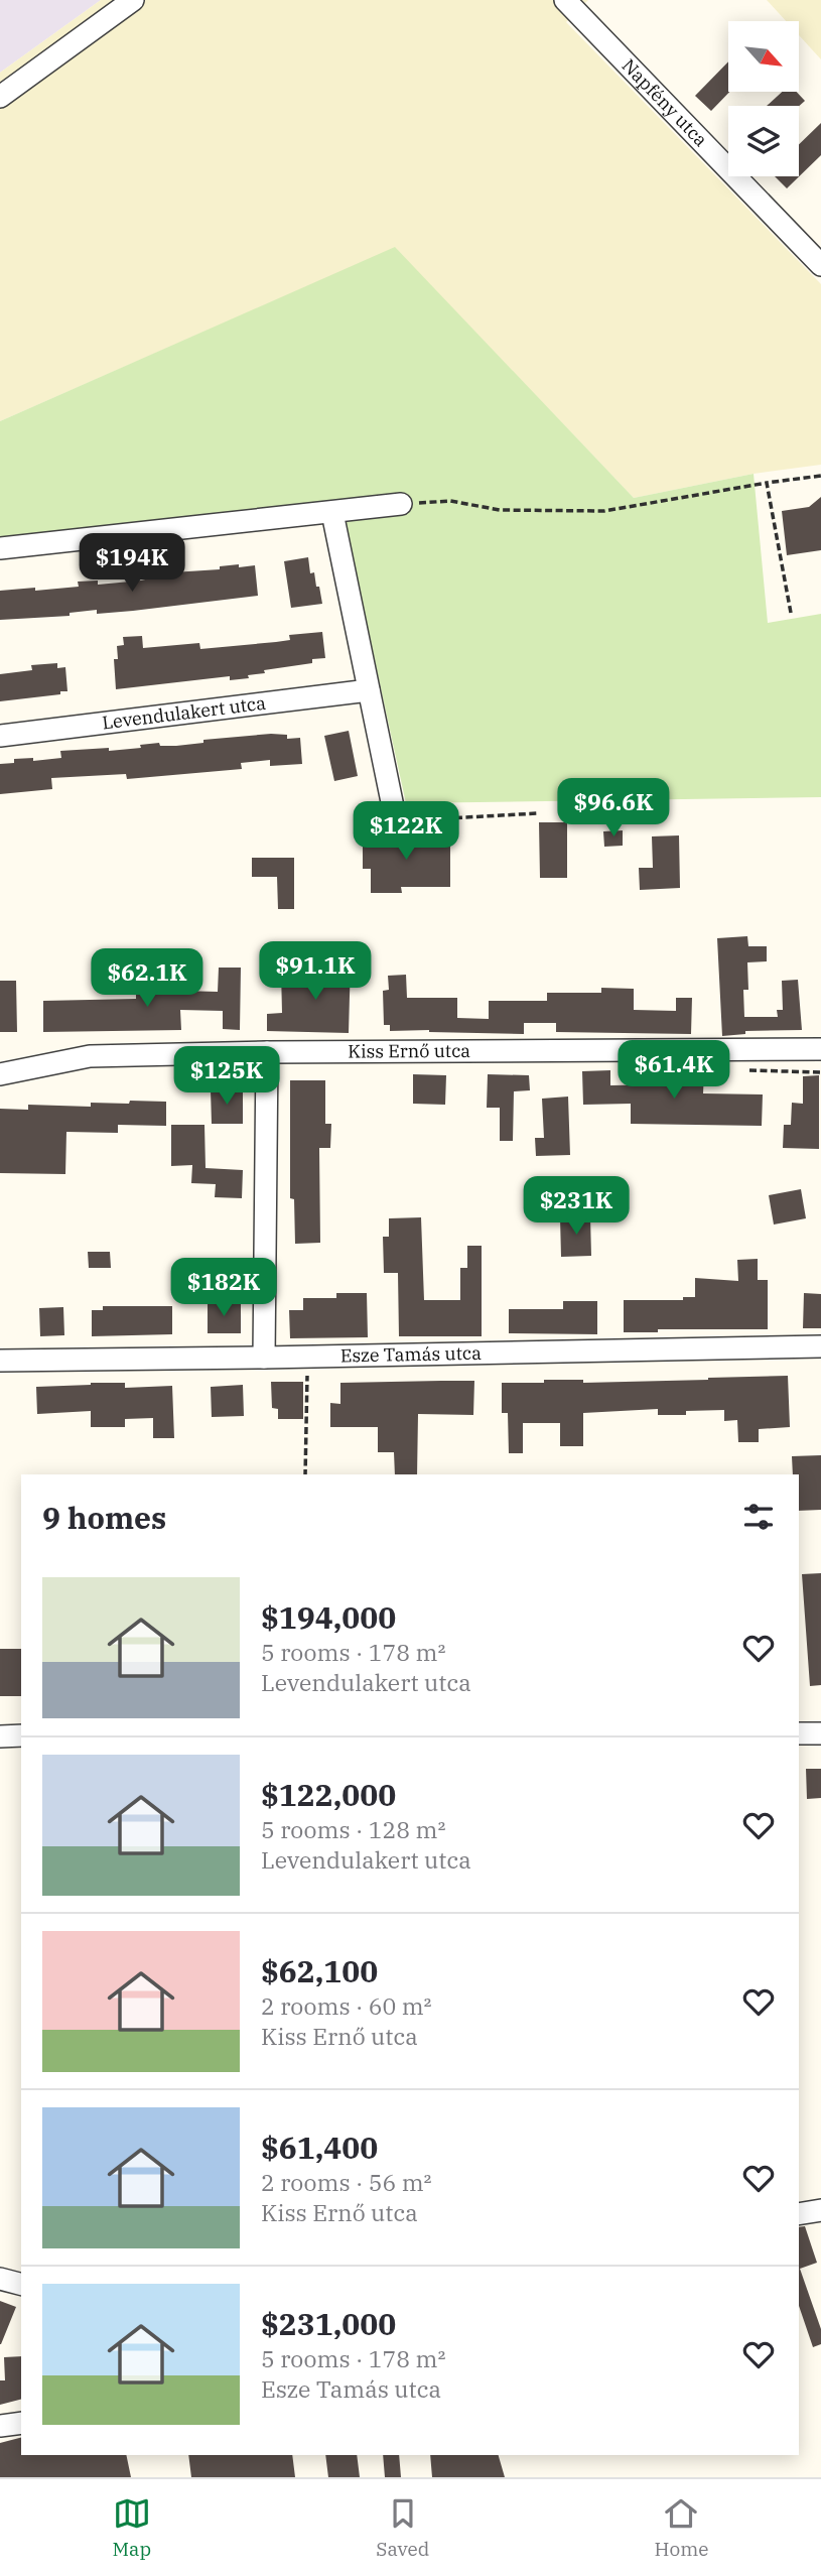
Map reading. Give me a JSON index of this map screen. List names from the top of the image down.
{
  "streets": {
    "street": [
      "Napfény utca",
      "Levendulakert utca",
      "Kiss Ernő utca",
      "Esze Tamás utca"
    ]
  },
  "north": "bottom right",
  "page": {
    "price": [
      "$194K",
      "$96.6K",
      "$122K",
      "$91.1K",
      "$62.1K",
      "$61.4K",
      "$125K",
      "$231K",
      "$182K"
    ],
    "heading": "9 homes",
    "list": [
      {
        "name": "$194,000",
        "note": "5 rooms · 178 m² · Levendulakert utca"
      },
      {
        "name": "$122,000",
        "note": "5 rooms · 128 m² · Levendulakert utca"
      },
      {
        "name": "$62,100",
        "note": "2 rooms · 60 m² · Kiss Ernő utca"
      },
      {
        "name": "$61,400",
        "note": "2 rooms · 56 m² · Kiss Ernő utca"
      },
      {
        "name": "$231,000",
        "note": "5 rooms · 178 m² · Esze Tamás utca"
      }
    ],
    "tabs": ["Map", "Saved", "Home"]
  }
}
